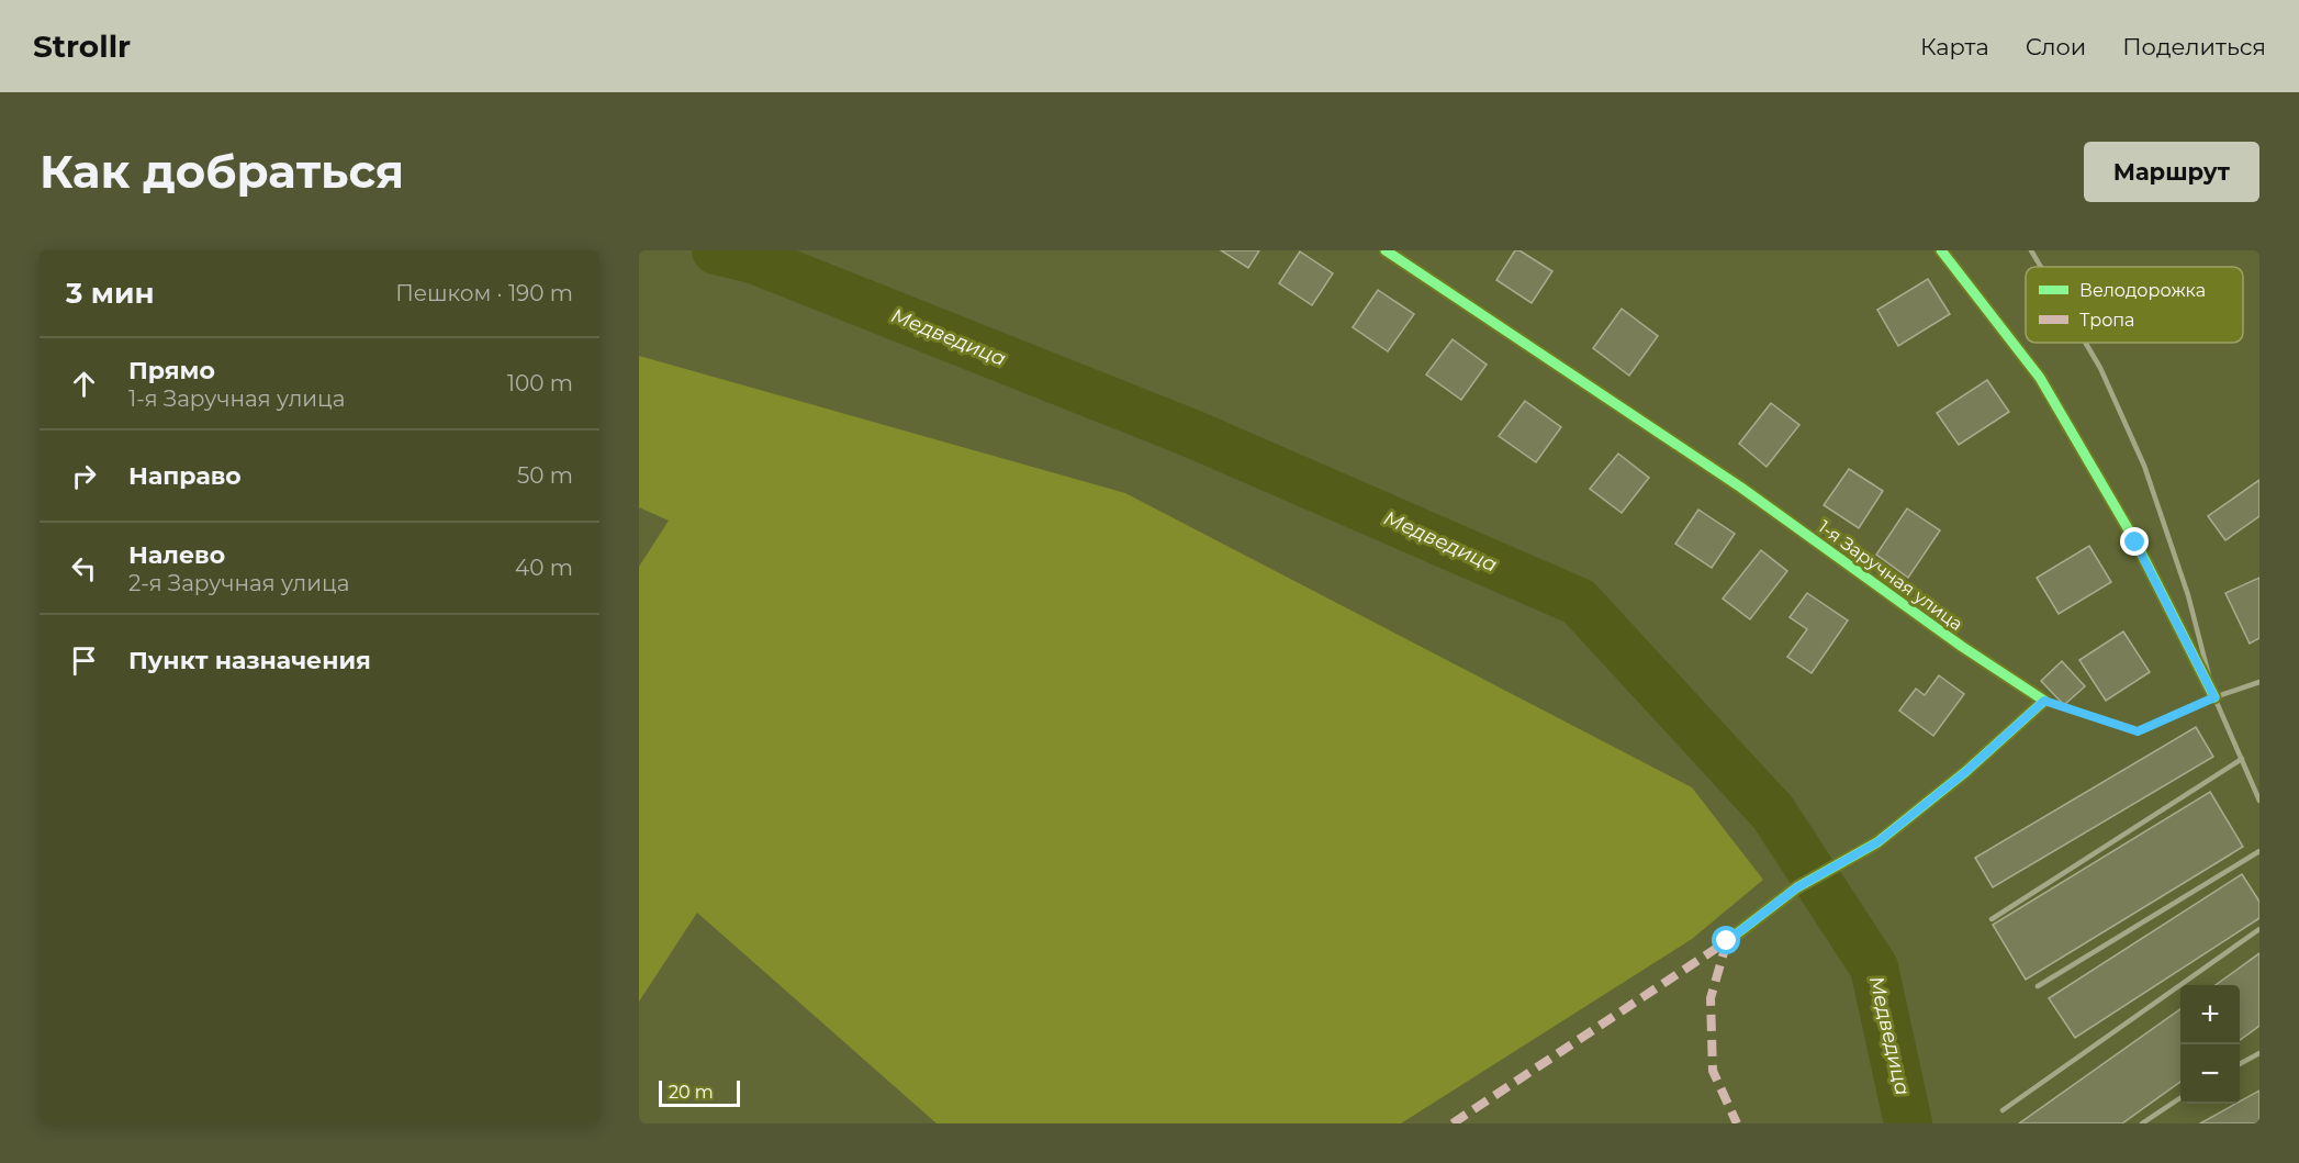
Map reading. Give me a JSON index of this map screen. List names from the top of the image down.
{
  "streets": {
    "street": ["1-я Заручная улица"]
  },
  "water": ["Медведица"],
  "legend": ["Велодорожка", "Тропа"],
  "scale_bar": "20 m",
  "page": {
    "header": "Strollr",
    "nav": ["Карта", "Слои", "Поделиться"],
    "buttons": "Маршрут",
    "title": "Как добраться",
    "heading": ["3 мин", "Пешком · 190 m"],
    "list": [
      ["Прямо", "1-я Заручная улица", "100 m"],
      ["Направо", "50 m"],
      ["Налево", "2-я Заручная улица", "40 m"],
      "Пункт назначения"
    ],
    "map_buttons": ["+", "−"],
    "scale": "20 m"
  }
}
